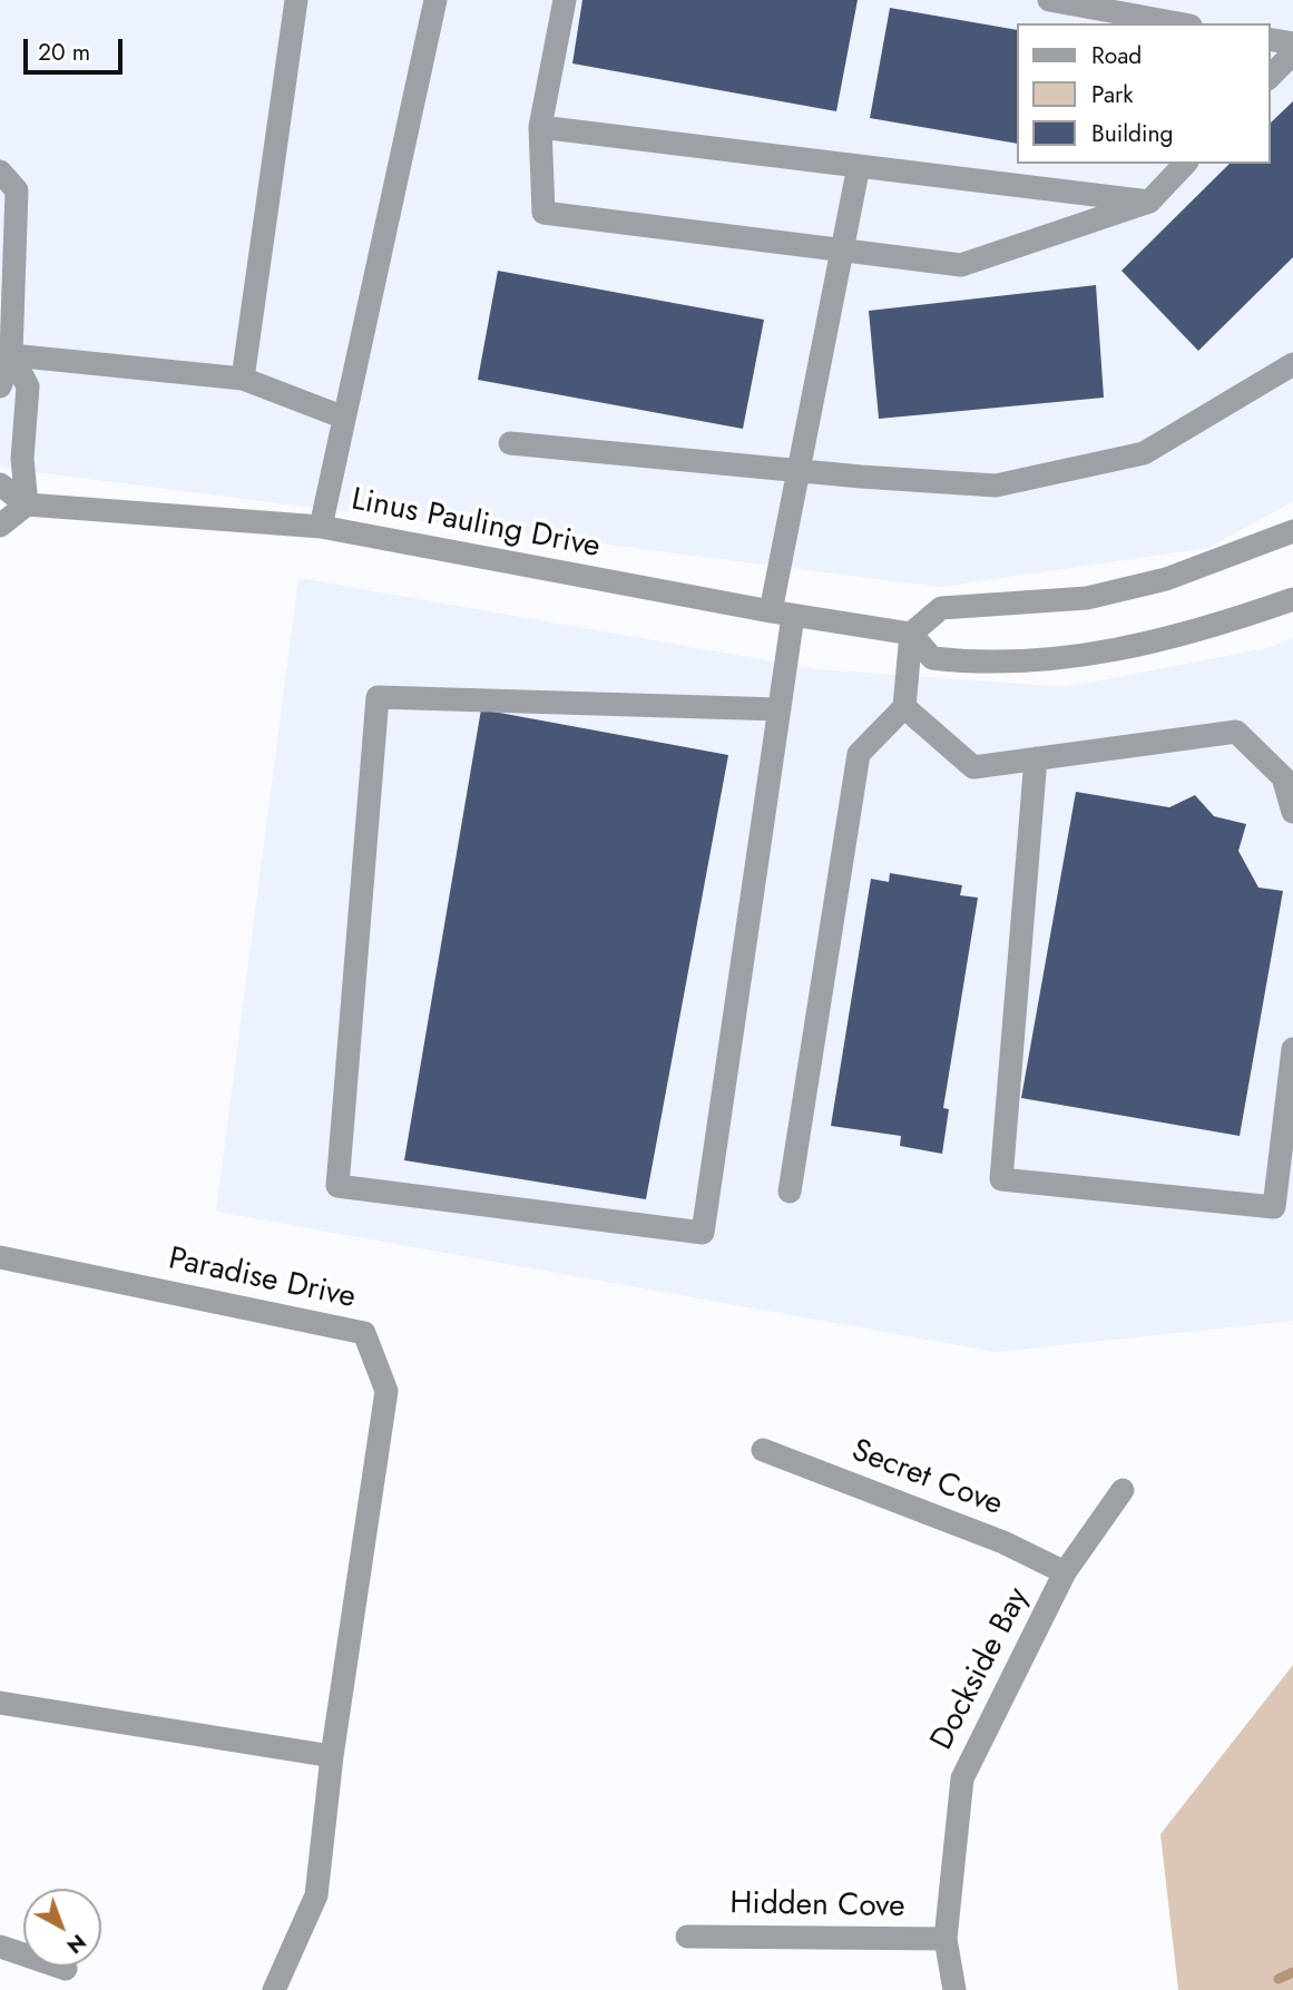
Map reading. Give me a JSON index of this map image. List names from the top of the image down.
{
  "streets": {
    "street": [
      "Linus Pauling Drive",
      "Paradise Drive",
      "Secret Cove",
      "Dockside Bay",
      "Hidden Cove"
    ]
  },
  "crossings": [
    ["Secret Cove", "Dockside Bay"],
    ["Dockside Bay", "Hidden Cove"]
  ],
  "legend": ["Road", "Park", "Building"],
  "scale_bar": "20 m",
  "north": "bottom right"
}
